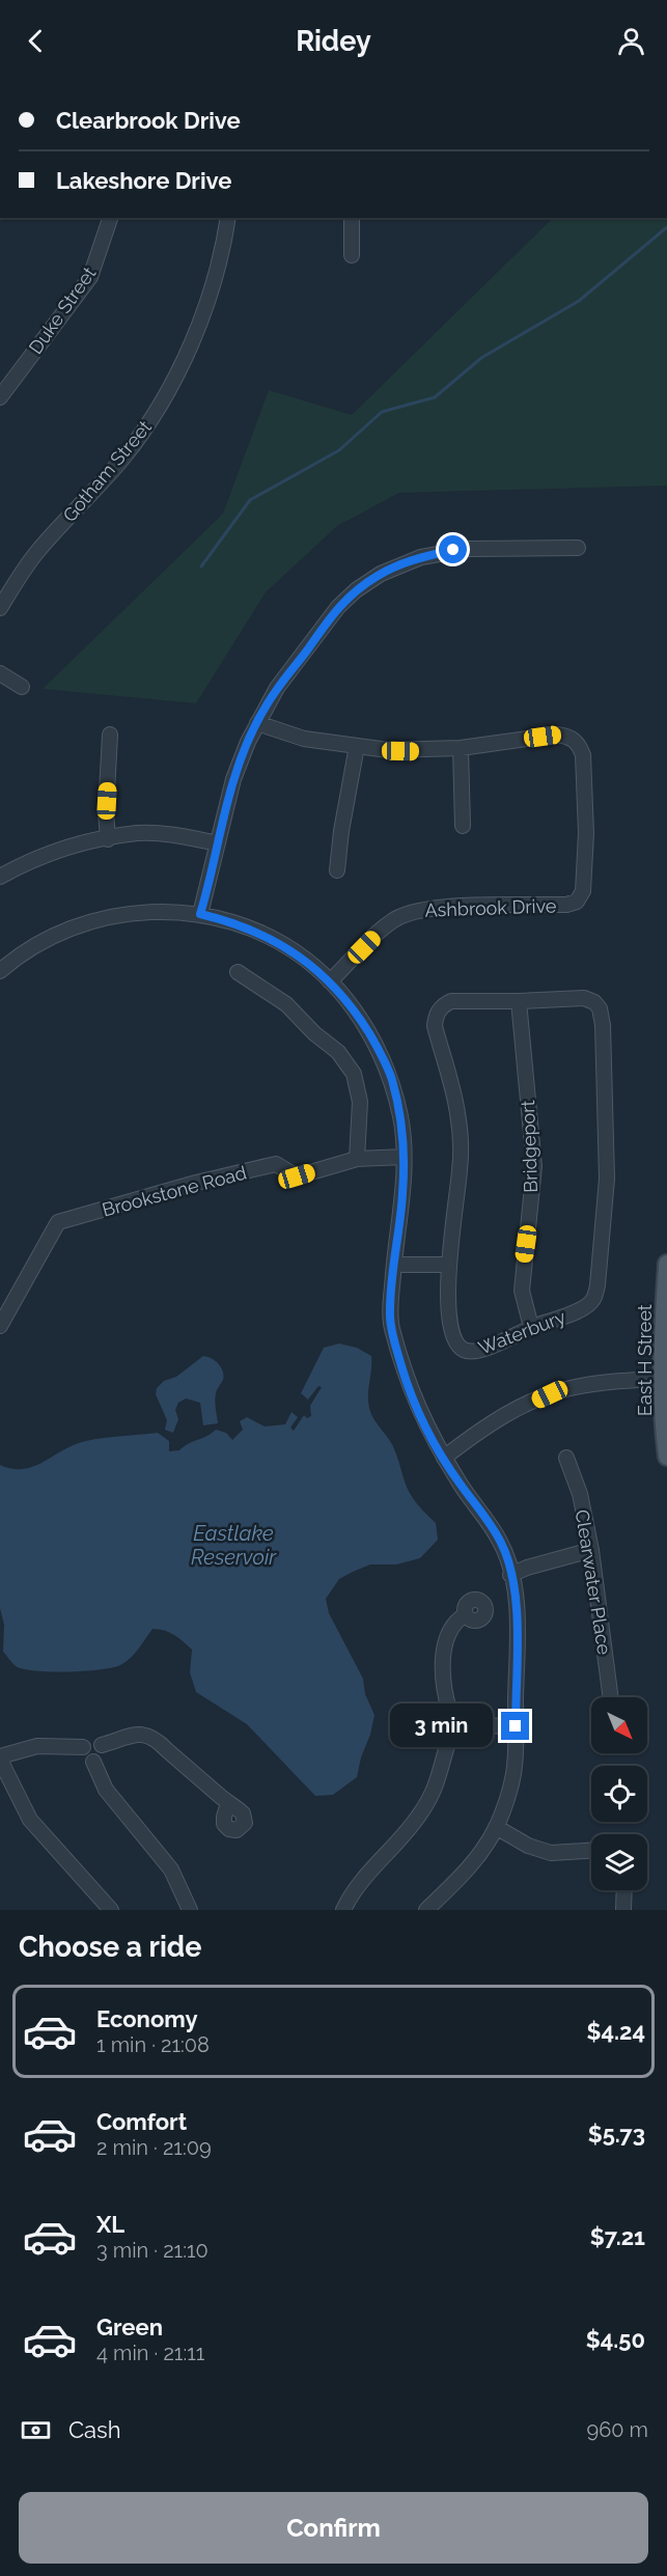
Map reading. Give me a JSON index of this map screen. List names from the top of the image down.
{
  "streets": {
    "main road": ["East H Street"],
    "street": [
      "Duke Street",
      "Gotham Street",
      "Ashbrook Drive",
      "Bridgeport",
      "Brookstone Road",
      "Waterbury",
      "Clearwater Place"
    ]
  },
  "crossings": [
    ["Bridgeport", "Waterbury"]
  ],
  "water": ["Eastlake Reservoir"],
  "north": "bottom right",
  "page": {
    "header": "Ridey",
    "banner": ["Clearbrook Drive", "Lakeshore Drive"],
    "bubble": "3 min",
    "heading": "Choose a ride",
    "list": [
      {
        "name": "Economy",
        "note": "1 min · 21:08",
        "value": "$4.24"
      },
      {
        "name": "Comfort",
        "note": "2 min · 21:09",
        "value": "$5.73"
      },
      {
        "name": "XL",
        "note": "3 min · 21:10",
        "value": "$7.21"
      },
      {
        "name": "Green",
        "note": "4 min · 21:11",
        "value": "$4.50"
      }
    ],
    "pay": ["Cash", "960 m"],
    "buttons": "Confirm"
  }
}
